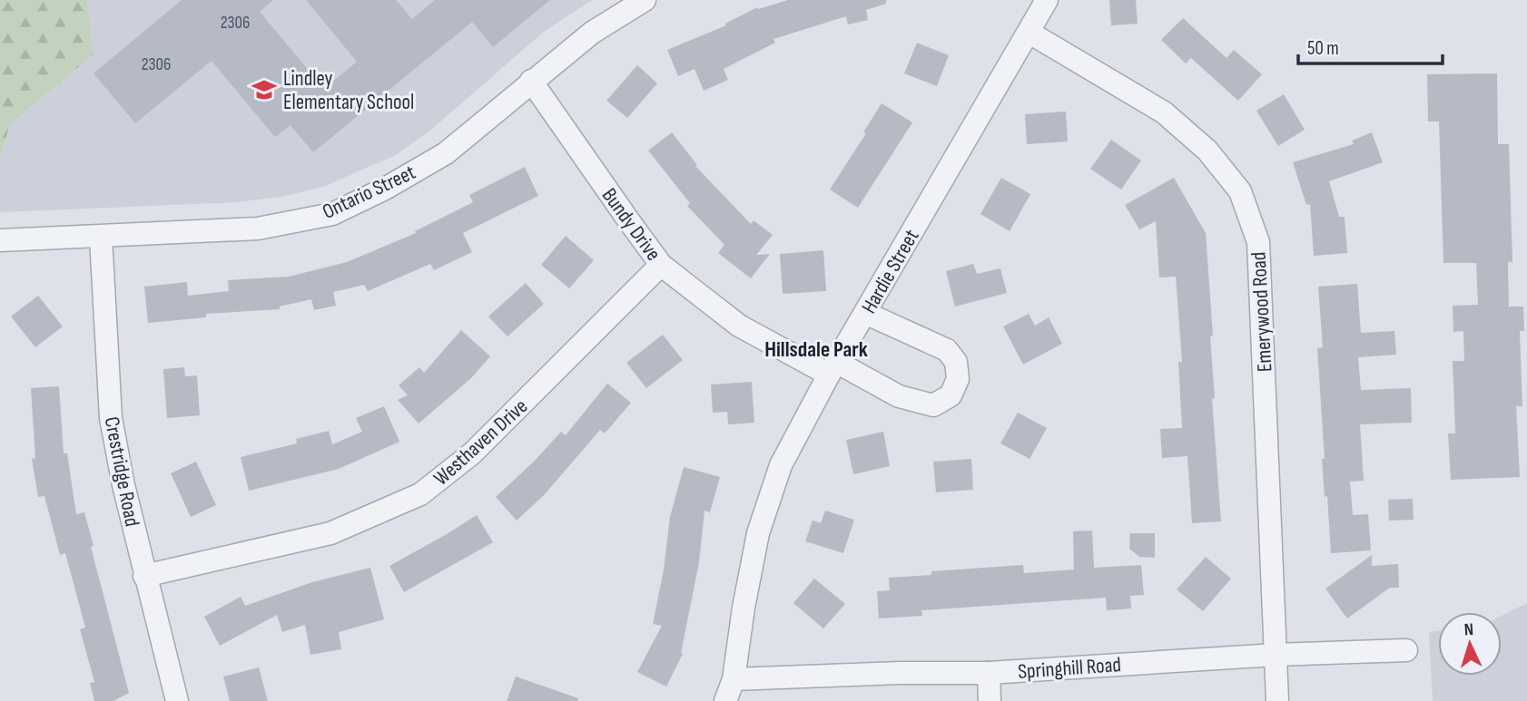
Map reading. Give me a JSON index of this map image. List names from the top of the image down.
{
  "streets": {
    "street": [
      "Ontario Street",
      "Bundy Drive",
      "Hardie Street",
      "Emerywood Road",
      "Westhaven Drive",
      "Crestridge Road",
      "Springhill Road"
    ]
  },
  "crossings": [
    ["Ontario Street", "Bundy Drive"],
    ["Ontario Street", "Crestridge Road"],
    ["Bundy Drive", "Hardie Street"],
    ["Bundy Drive", "Westhaven Drive"],
    ["Hardie Street", "Emerywood Road"],
    ["Hardie Street", "Springhill Road"],
    ["Emerywood Road", "Springhill Road"],
    ["Westhaven Drive", "Crestridge Road"]
  ],
  "districts": ["Hillsdale Park"],
  "places": {
    "school or university": ["Lindley Elementary School"]
  },
  "house_numbers": ["2306", "2306"],
  "scale_bar": "50 m",
  "north": "top"
}
